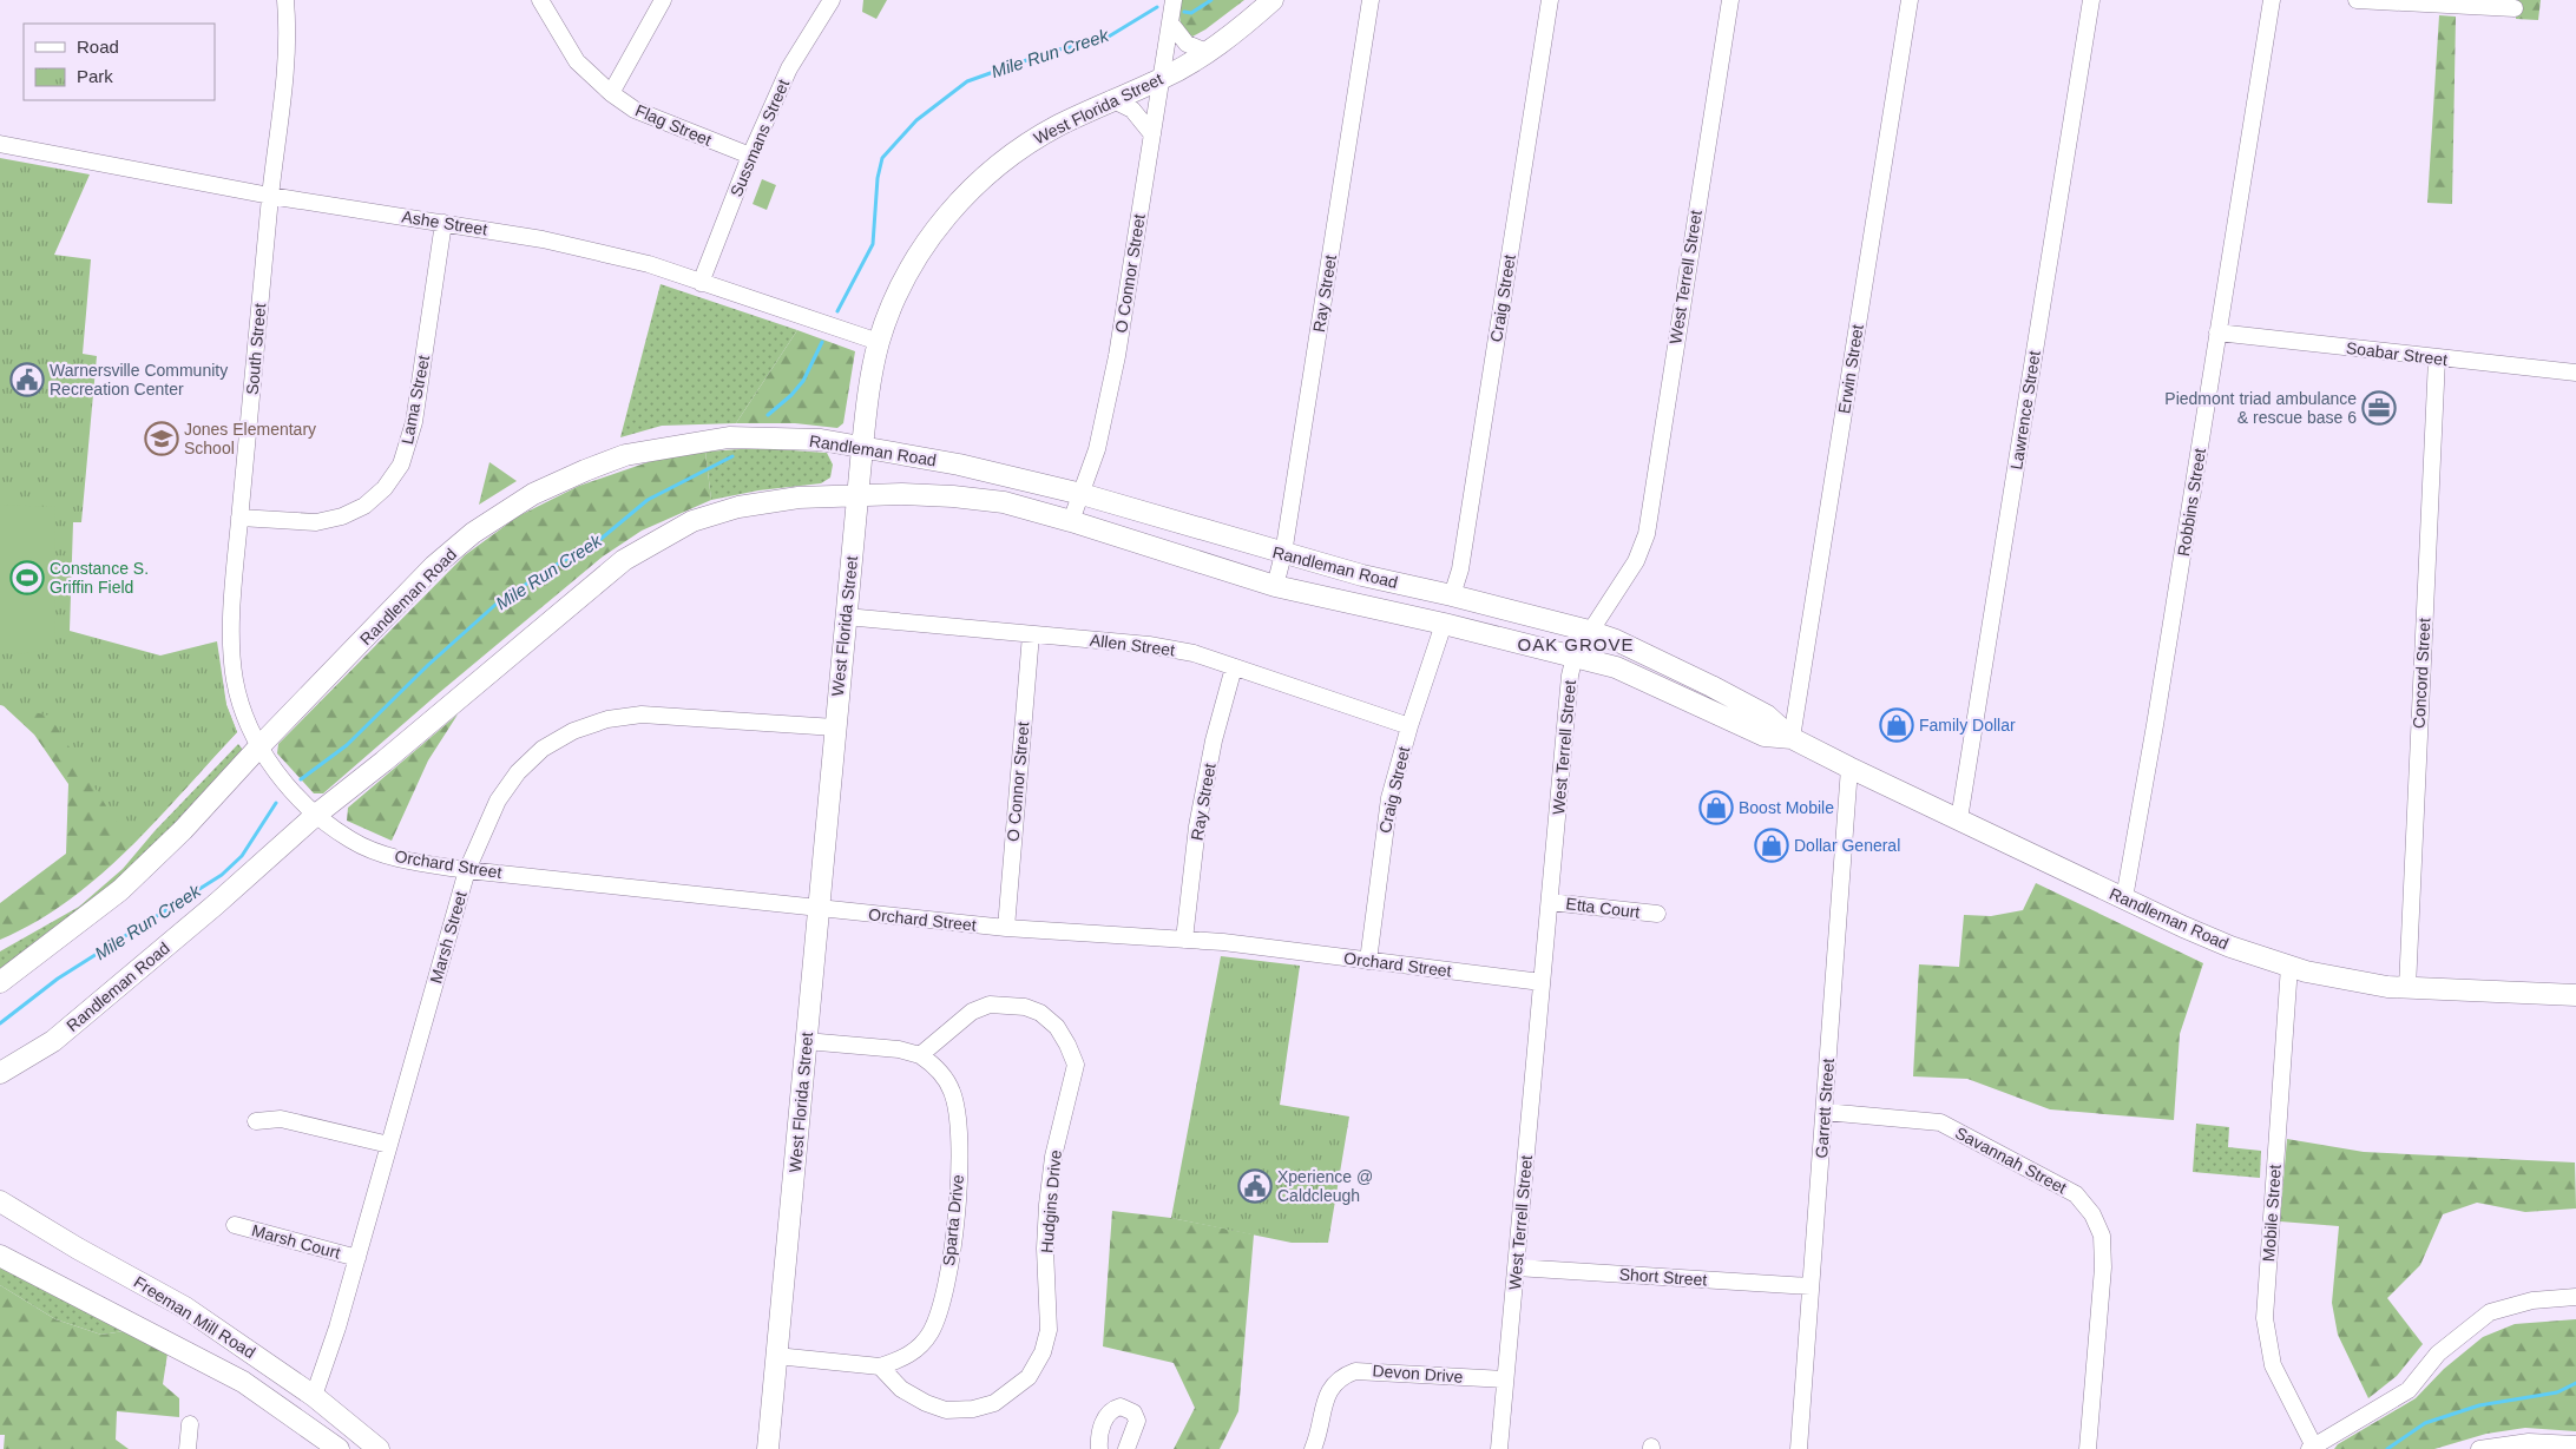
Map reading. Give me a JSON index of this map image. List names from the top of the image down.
{
  "streets": {
    "main road": ["West Florida Street", "Randleman Road", "Freeman Mill Road"],
    "street": [
      "Flag Street",
      "Sussmans Street",
      "Ashe Street",
      "O Connor Street",
      "West Terrell Street",
      "Ray Street",
      "Craig Street",
      "South Street",
      "Soabar Street",
      "Erwin Street",
      "Lama Street",
      "Lawrence Street",
      "Robbins Street",
      "Allen Street",
      "Concord Street",
      "Orchard Street",
      "Etta Court",
      "Marsh Street",
      "Garrett Street",
      "Savannah Street",
      "Hudgins Drive",
      "Mobile Street",
      "Sparta Drive",
      "Marsh Court",
      "Short Street",
      "Devon Drive"
    ]
  },
  "crossings": [
    ["West Florida Street", "Ashe Street"],
    ["West Florida Street", "O Connor Street"],
    ["West Florida Street", "Randleman Road"],
    ["West Florida Street", "Allen Street"],
    ["West Florida Street", "Orchard Street"],
    ["West Florida Street", "Marsh Street"],
    ["Flag Street", "Sussmans Street"],
    ["Sussmans Street", "Ashe Street"],
    ["Ashe Street", "South Street"],
    ["Ashe Street", "Lama Street"],
    ["O Connor Street", "Randleman Road"],
    ["O Connor Street", "Allen Street"],
    ["O Connor Street", "Orchard Street"],
    ["West Terrell Street", "Randleman Road"],
    ["West Terrell Street", "Orchard Street"],
    ["West Terrell Street", "Etta Court"],
    ["West Terrell Street", "Short Street"],
    ["West Terrell Street", "Devon Drive"],
    ["Ray Street", "Randleman Road"],
    ["Ray Street", "Allen Street"],
    ["Ray Street", "Orchard Street"],
    ["Craig Street", "Randleman Road"],
    ["Craig Street", "Allen Street"],
    ["Craig Street", "Orchard Street"],
    ["South Street", "Lama Street"],
    ["South Street", "Randleman Road"],
    ["South Street", "Orchard Street"],
    ["Soabar Street", "Robbins Street"],
    ["Soabar Street", "Concord Street"],
    ["Erwin Street", "Randleman Road"],
    ["Lawrence Street", "Randleman Road"],
    ["Randleman Road", "Robbins Street"],
    ["Randleman Road", "Concord Street"],
    ["Randleman Road", "Orchard Street"],
    ["Randleman Road", "Garrett Street"],
    ["Randleman Road", "Mobile Street"],
    ["Orchard Street", "Marsh Street"],
    ["Marsh Street", "Marsh Court"],
    ["Marsh Street", "Freeman Mill Road"],
    ["Garrett Street", "Savannah Street"],
    ["Garrett Street", "Short Street"],
    ["Hudgins Drive", "Sparta Drive"]
  ],
  "districts": ["OAK GROVE"],
  "water": ["Mile Run Creek"],
  "places": {
    "public building": ["Warnersville Community Recreation Center", "Xperience @ Caldcleugh"],
    "office": ["Piedmont triad ambulance & rescue base 6"],
    "school or university": ["Jones Elementary School"],
    "sports": ["Constance S. Griffin Field"],
    "shop": ["Family Dollar", "Boost Mobile", "Dollar General"]
  },
  "legend": ["Road", "Park"]
}
